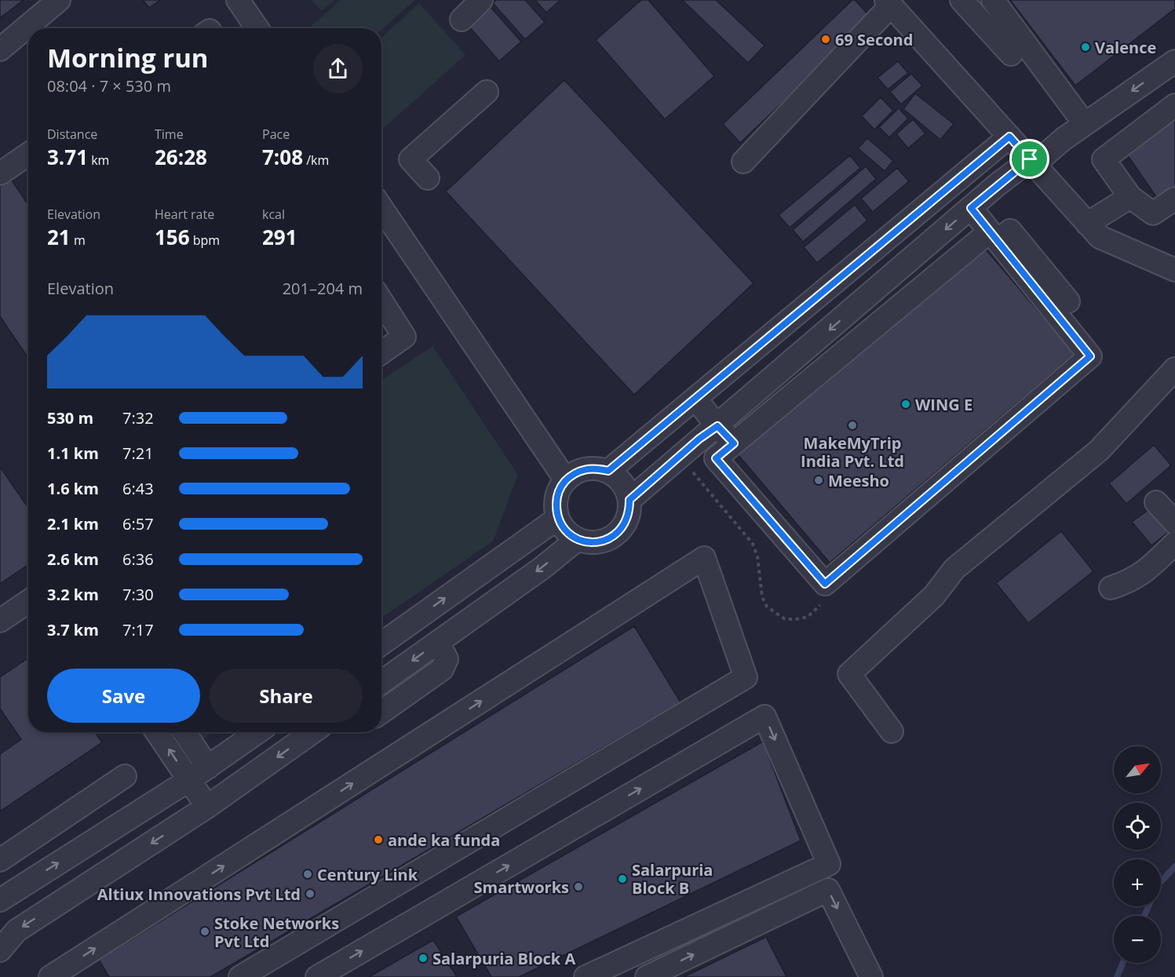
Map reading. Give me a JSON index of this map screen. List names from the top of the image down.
{
  "places": [
    "69 Second",
    "Valence",
    "WING E",
    "MakeMyTrip India Pvt. Ltd",
    "Meesho",
    "ande ka funda",
    "Century Link",
    "Salarpuria Block B",
    "Smartworks",
    "Altiux Innovations Pvt Ltd",
    "Stoke Networks Pvt Ltd",
    "Salarpuria Block A"
  ],
  "north": "top right",
  "page": {
    "heading": ["Morning run", "08:04 · 7 × 530 m"],
    "stats": [
      ["Distance", "3.71 km"],
      ["Time", "26:28"],
      ["Pace", "7:08 /km"],
      ["Elevation", "21 m"],
      ["Heart rate", "156 bpm"],
      ["kcal", "291"]
    ],
    "chart": ["Elevation", "201–204 m"],
    "list": [
      {
        "name": "530 m",
        "note": "7:32"
      },
      {
        "name": "1.1 km",
        "note": "7:21"
      },
      {
        "name": "1.6 km",
        "note": "6:43"
      },
      {
        "name": "2.1 km",
        "note": "6:57"
      },
      {
        "name": "2.6 km",
        "note": "6:36"
      },
      {
        "name": "3.2 km",
        "note": "7:30"
      },
      {
        "name": "3.7 km",
        "note": "7:17"
      }
    ],
    "buttons": ["Save", "Share"],
    "map_buttons": ["+", "−"]
  }
}
